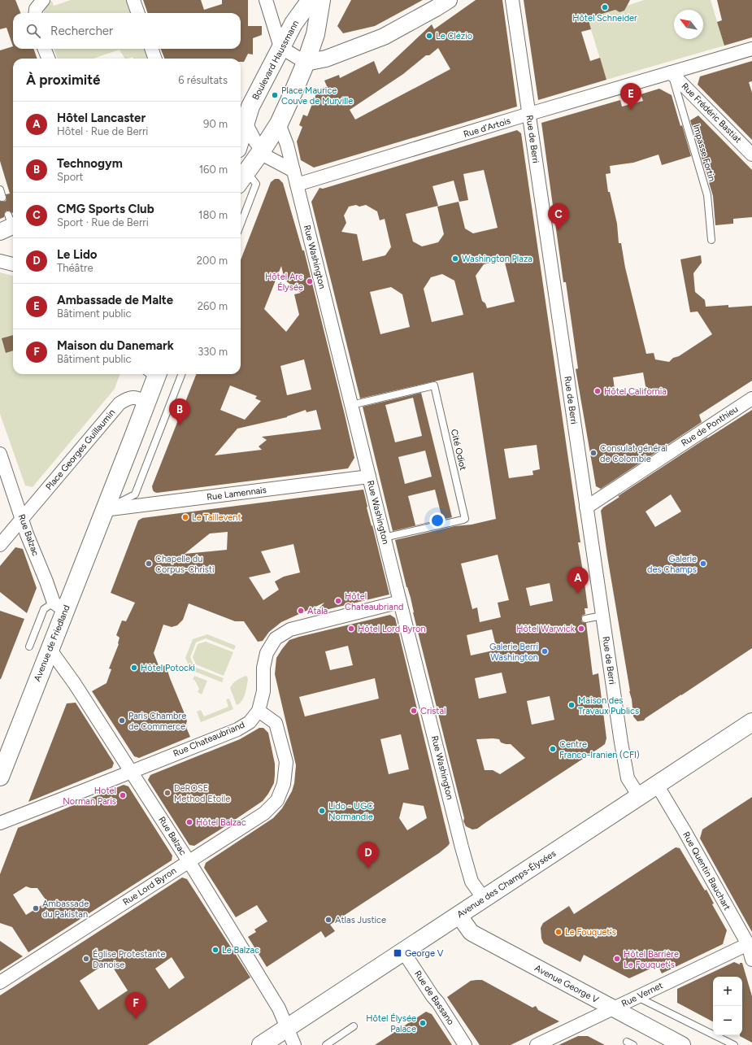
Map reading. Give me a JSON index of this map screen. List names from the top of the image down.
{
  "streets": {
    "main road": ["Boulevard Haussmann", "Avenue de Friedland", "Avenue des Champs-Élysées"],
    "street": [
      "Rue Frédéric Bastiat",
      "Rue d'Artois",
      "Rue de Berri",
      "Rue Washington",
      "Rue de Ponthieu",
      "Place Georges Guillaumin",
      "Rue Lamennais",
      "Rue Balzac",
      "Rue Chateaubriand",
      "Rue Quentin Bauchart",
      "Rue Lord Byron",
      "Avenue George V",
      "Rue Vernet",
      "Rue de Bassano"
    ],
    "lane": ["Impasse Fortin", "Cité Odiot"]
  },
  "crossings": [
    ["Rue Frédéric Bastiat", "Rue d'Artois"],
    ["Rue Frédéric Bastiat", "Impasse Fortin"],
    ["Rue d'Artois", "Rue de Berri"],
    ["Rue d'Artois", "Impasse Fortin"],
    ["Rue d'Artois", "Rue Washington"],
    ["Rue de Berri", "Rue de Ponthieu"],
    ["Rue de Berri", "Avenue des Champs-Élysées"],
    ["Rue Washington", "Cité Odiot"],
    ["Rue Washington", "Rue Lamennais"],
    ["Rue Washington", "Rue Chateaubriand"],
    ["Rue Washington", "Avenue des Champs-Élysées"],
    ["Place Georges Guillaumin", "Rue Balzac"],
    ["Place Georges Guillaumin", "Avenue de Friedland"],
    ["Rue Lamennais", "Avenue de Friedland"],
    ["Rue Balzac", "Avenue de Friedland"],
    ["Rue Balzac", "Rue Chateaubriand"],
    ["Rue Balzac", "Avenue des Champs-Élysées"],
    ["Rue Balzac", "Rue Lord Byron"],
    ["Rue Chateaubriand", "Rue Lord Byron"],
    ["Rue Quentin Bauchart", "Avenue des Champs-Élysées"],
    ["Rue Quentin Bauchart", "Rue Vernet"],
    ["Avenue des Champs-Élysées", "Avenue George V"],
    ["Avenue des Champs-Élysées", "Rue de Bassano"],
    ["Avenue George V", "Rue Vernet"]
  ],
  "places": {
    "other": [
      "Hôtel Schneider",
      "Le Clézio",
      "Place Maurice Couve de Murville",
      "Washington Plaza",
      "Hôtel Arc Élysée",
      "Hôtel California",
      "Consulat général de Colombie",
      "Le Taillevent",
      "Chapelle du Corpus-Christi",
      "Galerie des Champs",
      "Hôtel Chateaubriand",
      "Atala",
      "Hôtel Lord Byron",
      "Hôtel Warwick",
      "Galerie Berri Washington",
      "Hôtel Potocki",
      "Maison des Travaux Publics",
      "Cristal",
      "Paris Chambre de Commerce",
      "Centre Franco-Iranien (CFI)",
      "DeROSE Method Etoile",
      "Hotel Norman Paris",
      "Lido - UGC Normandie",
      "Hôtel Balzac",
      "Ambassade du Pakistan",
      "Atlas Justice",
      "Le Fouquet's",
      "Le Balzac",
      "Église Protestante Danoise",
      "Hôtel Barrière Le Fouquet's",
      "Hôtel Élysée Palace"
    ],
    "transit": ["George V"]
  },
  "north": "top left",
  "page": {
    "search": "Rechercher",
    "heading": ["À proximité", "6 résultats"],
    "pins": [
      "E",
      "C",
      "B",
      "A",
      "D",
      "F"
    ],
    "list": [
      {
        "mark": "A",
        "name": "Hôtel Lancaster",
        "note": "Hôtel · Rue de Berri",
        "value": "90 m"
      },
      {
        "mark": "B",
        "name": "Technogym",
        "note": "Sport",
        "value": "160 m"
      },
      {
        "mark": "C",
        "name": "CMG Sports Club",
        "note": "Sport · Rue de Berri",
        "value": "180 m"
      },
      {
        "mark": "D",
        "name": "Le Lido",
        "note": "Théâtre",
        "value": "200 m"
      },
      {
        "mark": "E",
        "name": "Ambassade de Malte",
        "note": "Bâtiment public",
        "value": "260 m"
      },
      {
        "mark": "F",
        "name": "Maison du Danemark",
        "note": "Bâtiment public",
        "value": "330 m"
      }
    ],
    "map_buttons": ["+", "−"]
  }
}
